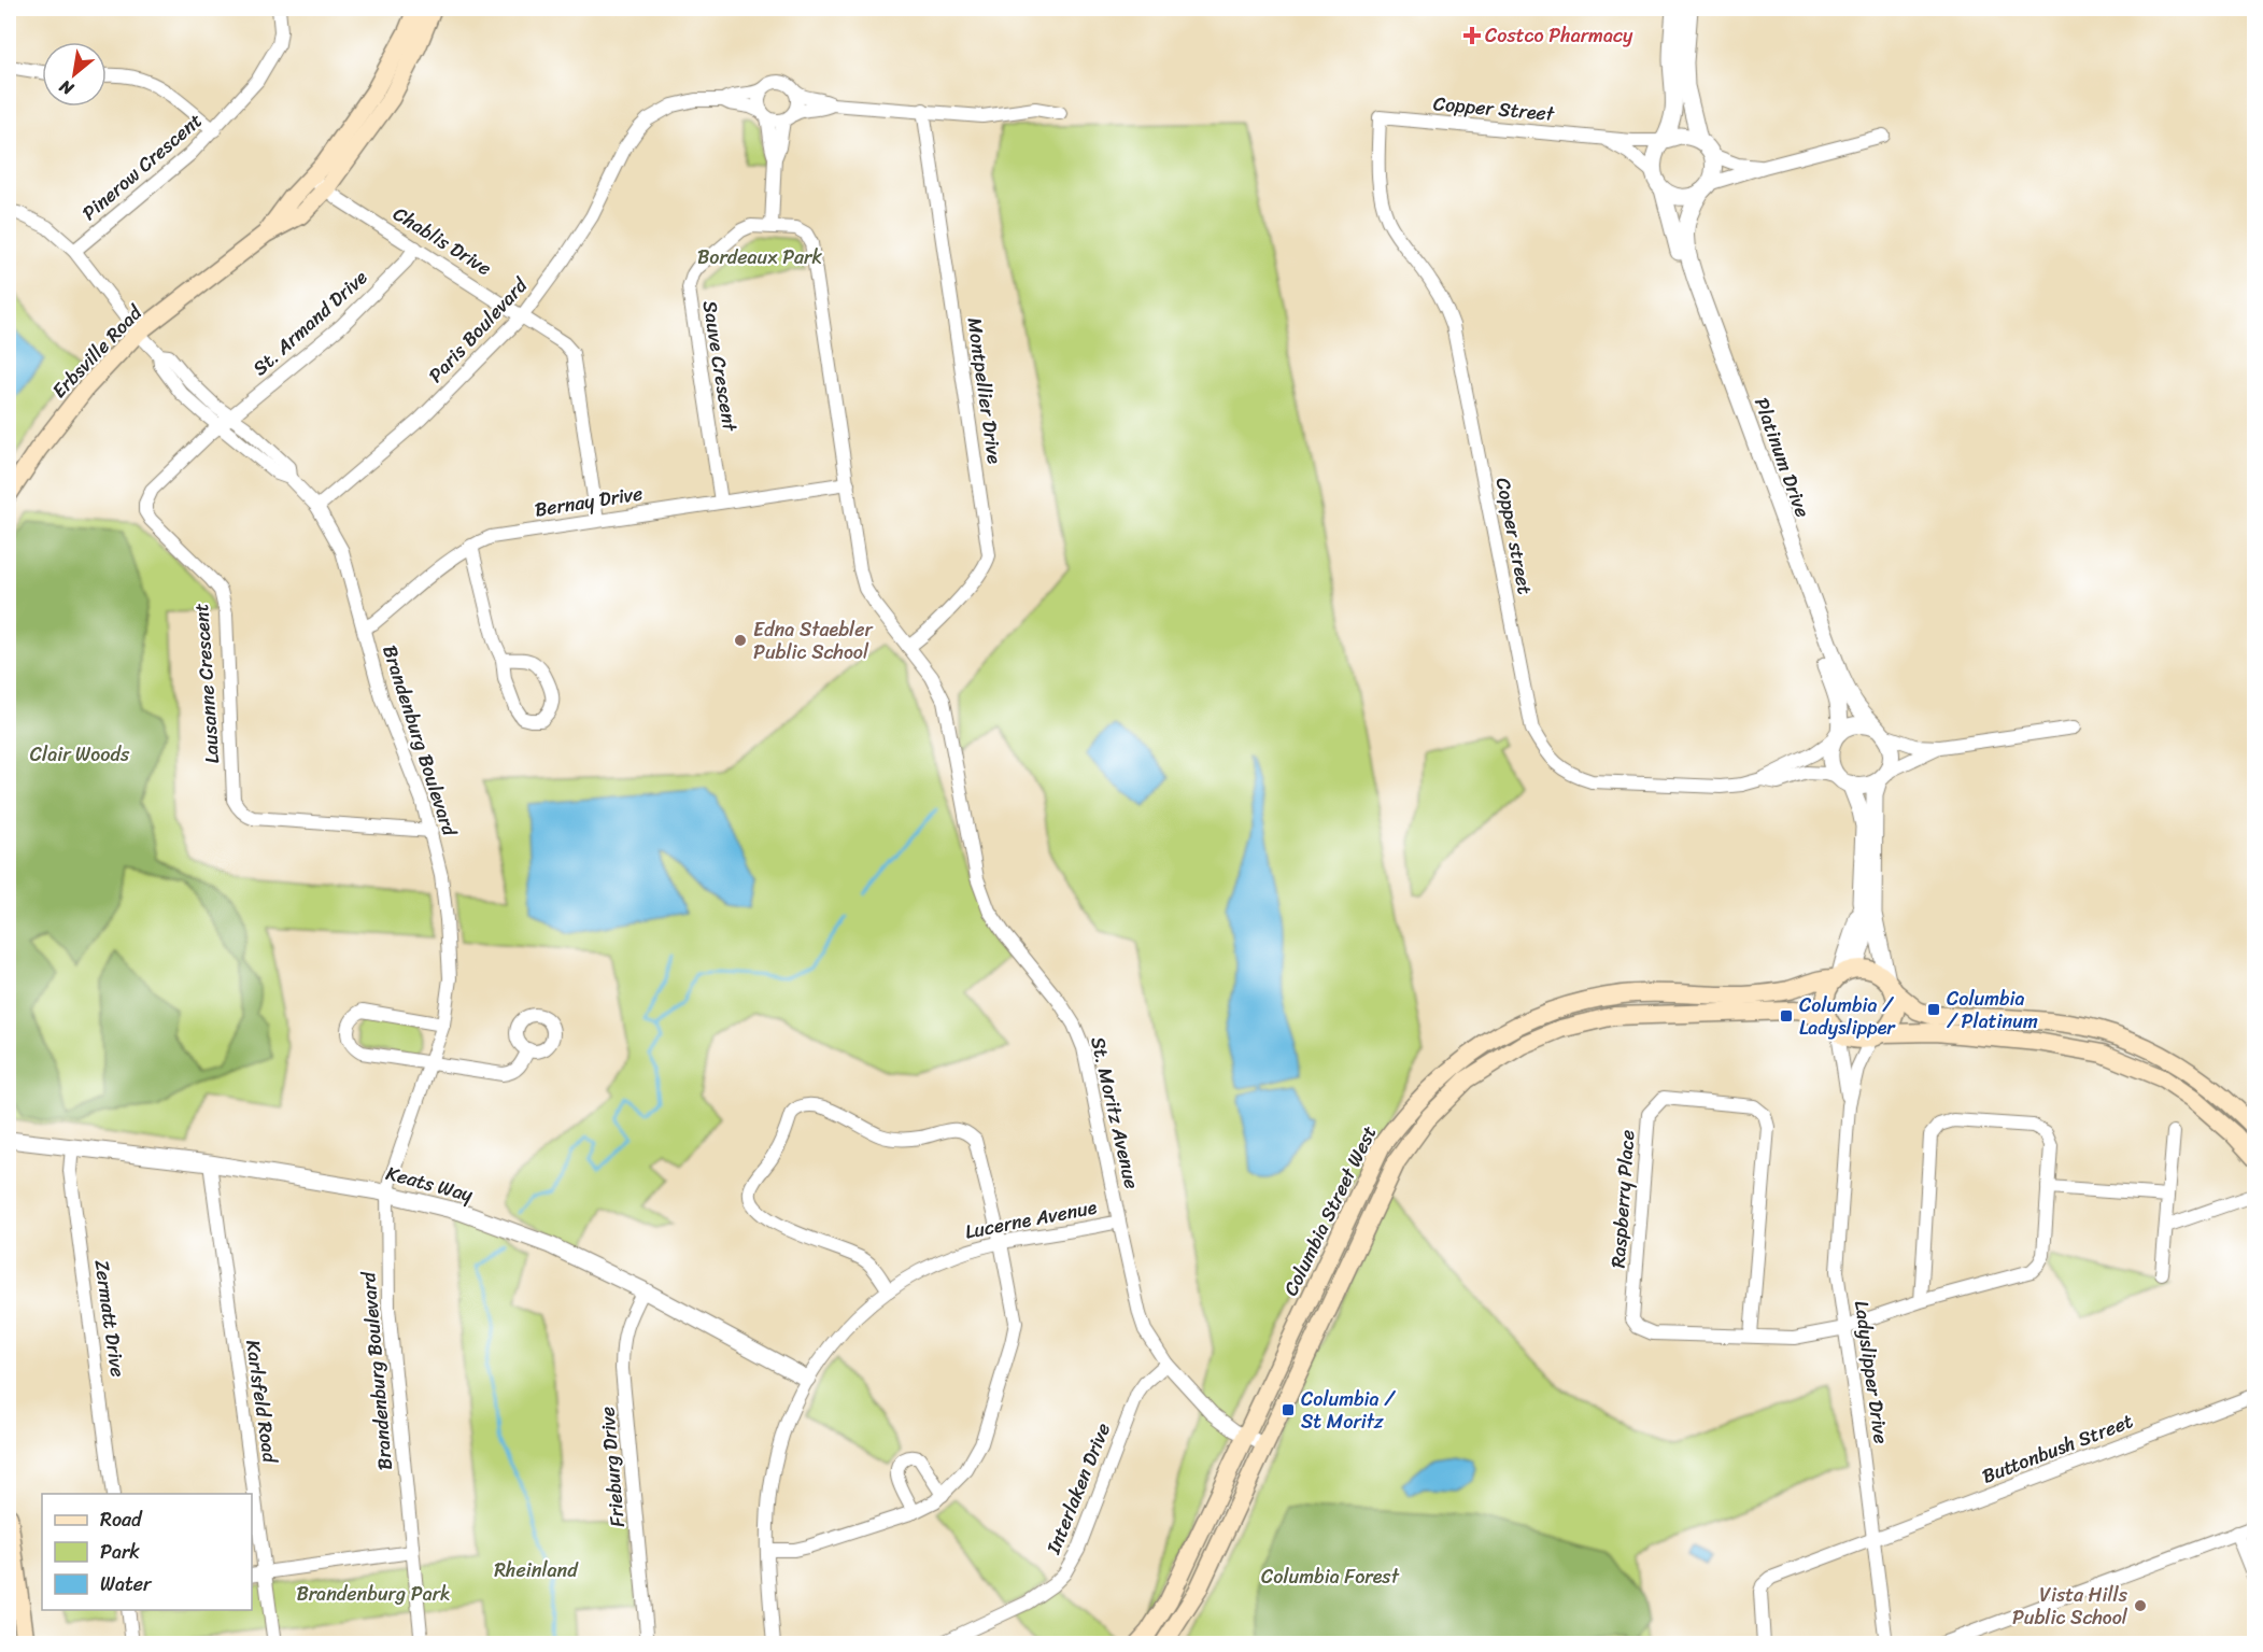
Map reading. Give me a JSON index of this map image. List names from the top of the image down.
{
  "streets": {
    "main road": ["Erbsville Road", "Columbia Street West"],
    "street": [
      "Copper Street",
      "Pinerow Crescent",
      "Chablis Drive",
      "St. Armand Drive",
      "Paris Boulevard",
      "Sauve Crescent",
      "Montpellier Drive",
      "Platinum Drive",
      "Bernay Drive",
      "Copper street",
      "Lausanne Crescent",
      "Brandenburg Boulevard",
      "St. Moritz Avenue",
      "Keats Way",
      "Raspberry Place",
      "Lucerne Avenue",
      "Zermatt Drive",
      "Ladyslipper Drive",
      "Karlsfeld Road",
      "Buttonbush Street",
      "Frieburg Drive",
      "Interlaken Drive"
    ]
  },
  "crossings": [
    ["Copper Street", "Platinum Drive"],
    ["Copper Street", "Copper street"],
    ["Pinerow Crescent", "Brandenburg Boulevard"],
    ["Chablis Drive", "St. Armand Drive"],
    ["Chablis Drive", "Paris Boulevard"],
    ["Chablis Drive", "Erbsville Road"],
    ["Chablis Drive", "Bernay Drive"],
    ["St. Armand Drive", "Lausanne Crescent"],
    ["St. Armand Drive", "Brandenburg Boulevard"],
    ["Paris Boulevard", "Brandenburg Boulevard"],
    ["Erbsville Road", "Brandenburg Boulevard"],
    ["Sauve Crescent", "Bernay Drive"],
    ["Sauve Crescent", "St. Moritz Avenue"],
    ["Montpellier Drive", "St. Moritz Avenue"],
    ["Bernay Drive", "Brandenburg Boulevard"],
    ["Bernay Drive", "St. Moritz Avenue"],
    ["Lausanne Crescent", "Brandenburg Boulevard"],
    ["Brandenburg Boulevard", "Keats Way"],
    ["St. Moritz Avenue", "Columbia Street West"],
    ["St. Moritz Avenue", "Lucerne Avenue"],
    ["St. Moritz Avenue", "Interlaken Drive"],
    ["Keats Way", "Lucerne Avenue"],
    ["Keats Way", "Zermatt Drive"],
    ["Keats Way", "Karlsfeld Road"],
    ["Keats Way", "Frieburg Drive"],
    ["Raspberry Place", "Ladyslipper Drive"],
    ["Columbia Street West", "Ladyslipper Drive"],
    ["Ladyslipper Drive", "Buttonbush Street"]
  ],
  "parks": [
    "Bordeaux Park",
    "Clair Woods",
    "Rheinland",
    "Columbia Forest",
    "Brandenburg Park"
  ],
  "places": {
    "health": ["Costco Pharmacy"],
    "other": ["Edna Staebler Public School", "Vista Hills Public School"],
    "transit": ["Columbia / Platinum", "Columbia / Ladyslipper", "Columbia / St Moritz"]
  },
  "legend": ["Road", "Park", "Water"],
  "north": "bottom left"
}
